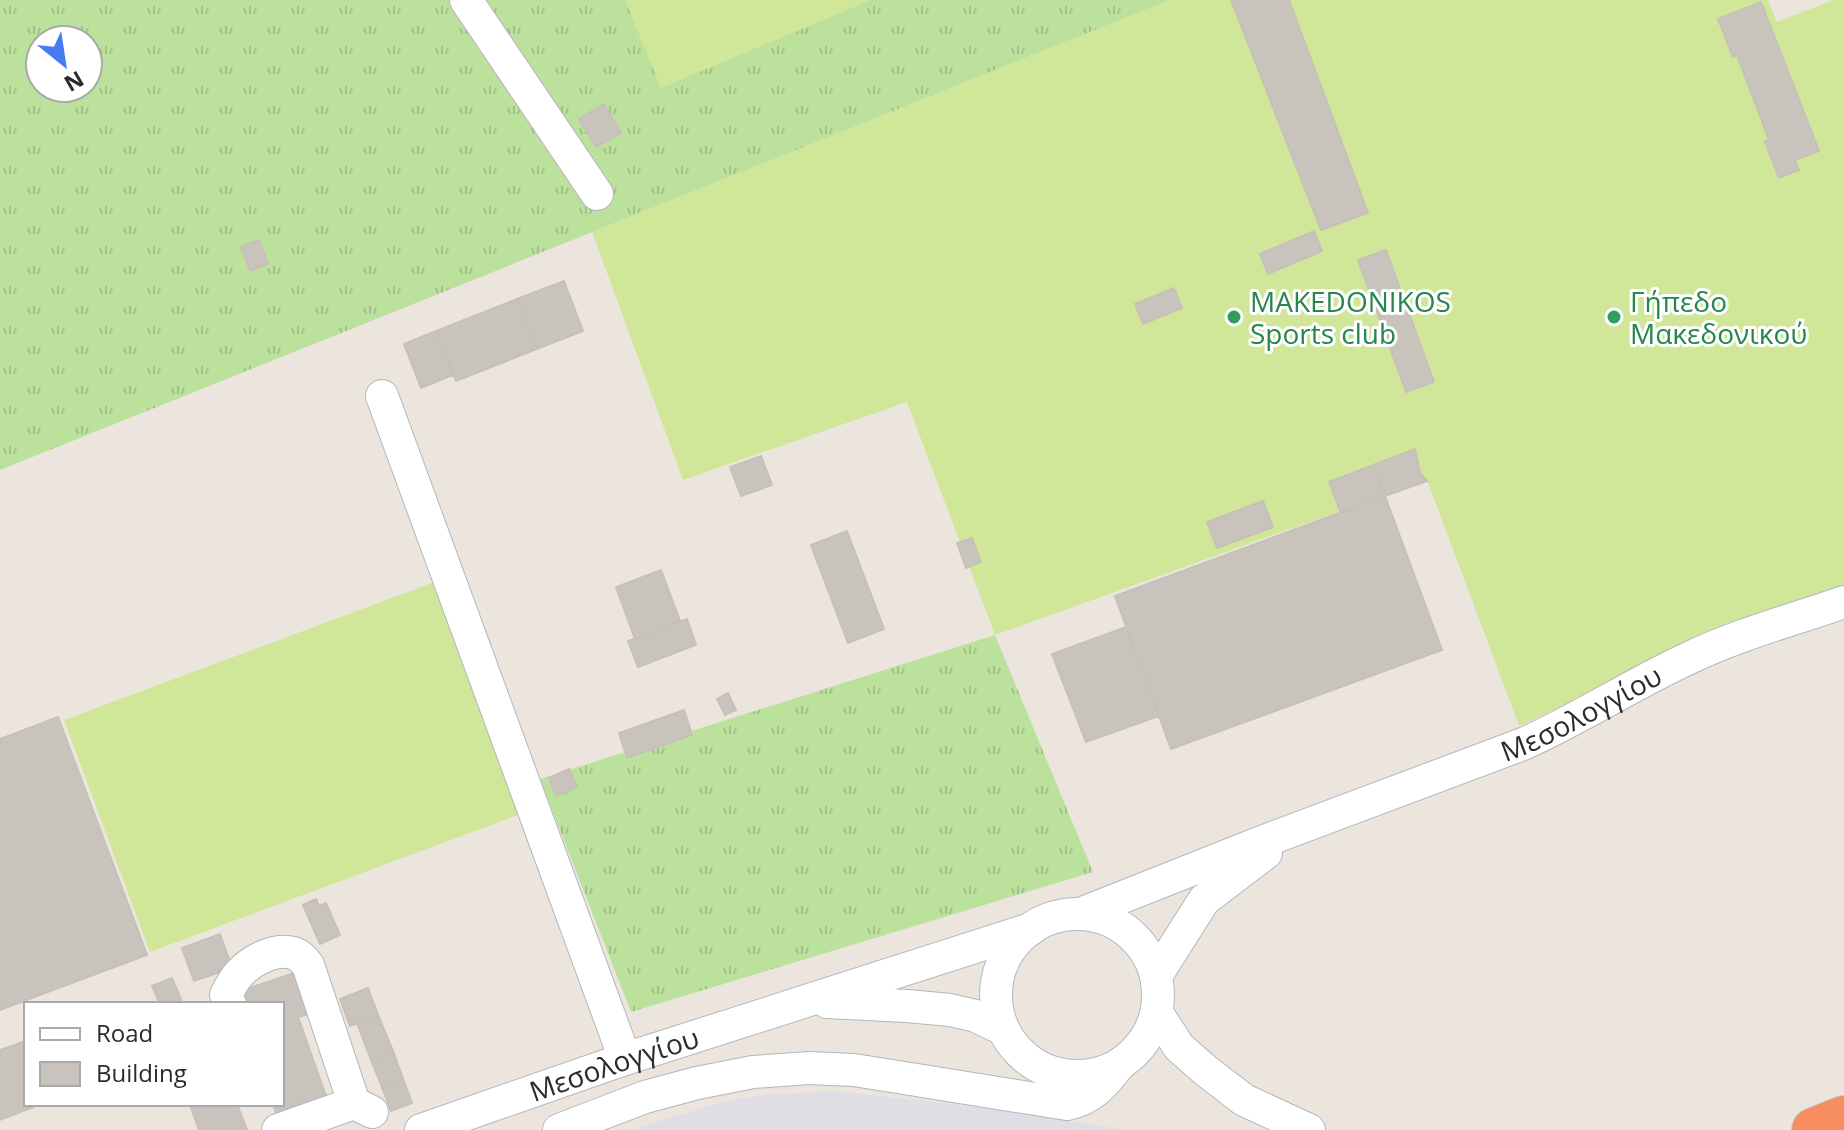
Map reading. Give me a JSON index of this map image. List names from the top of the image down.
{
  "streets": {
    "street": ["Μεσολογγίου"]
  },
  "places": ["MAKEDONIKOS Sports club", "Γήπεδο Μακεδονικού"],
  "legend": ["Road", "Building"],
  "north": "bottom right"
}
